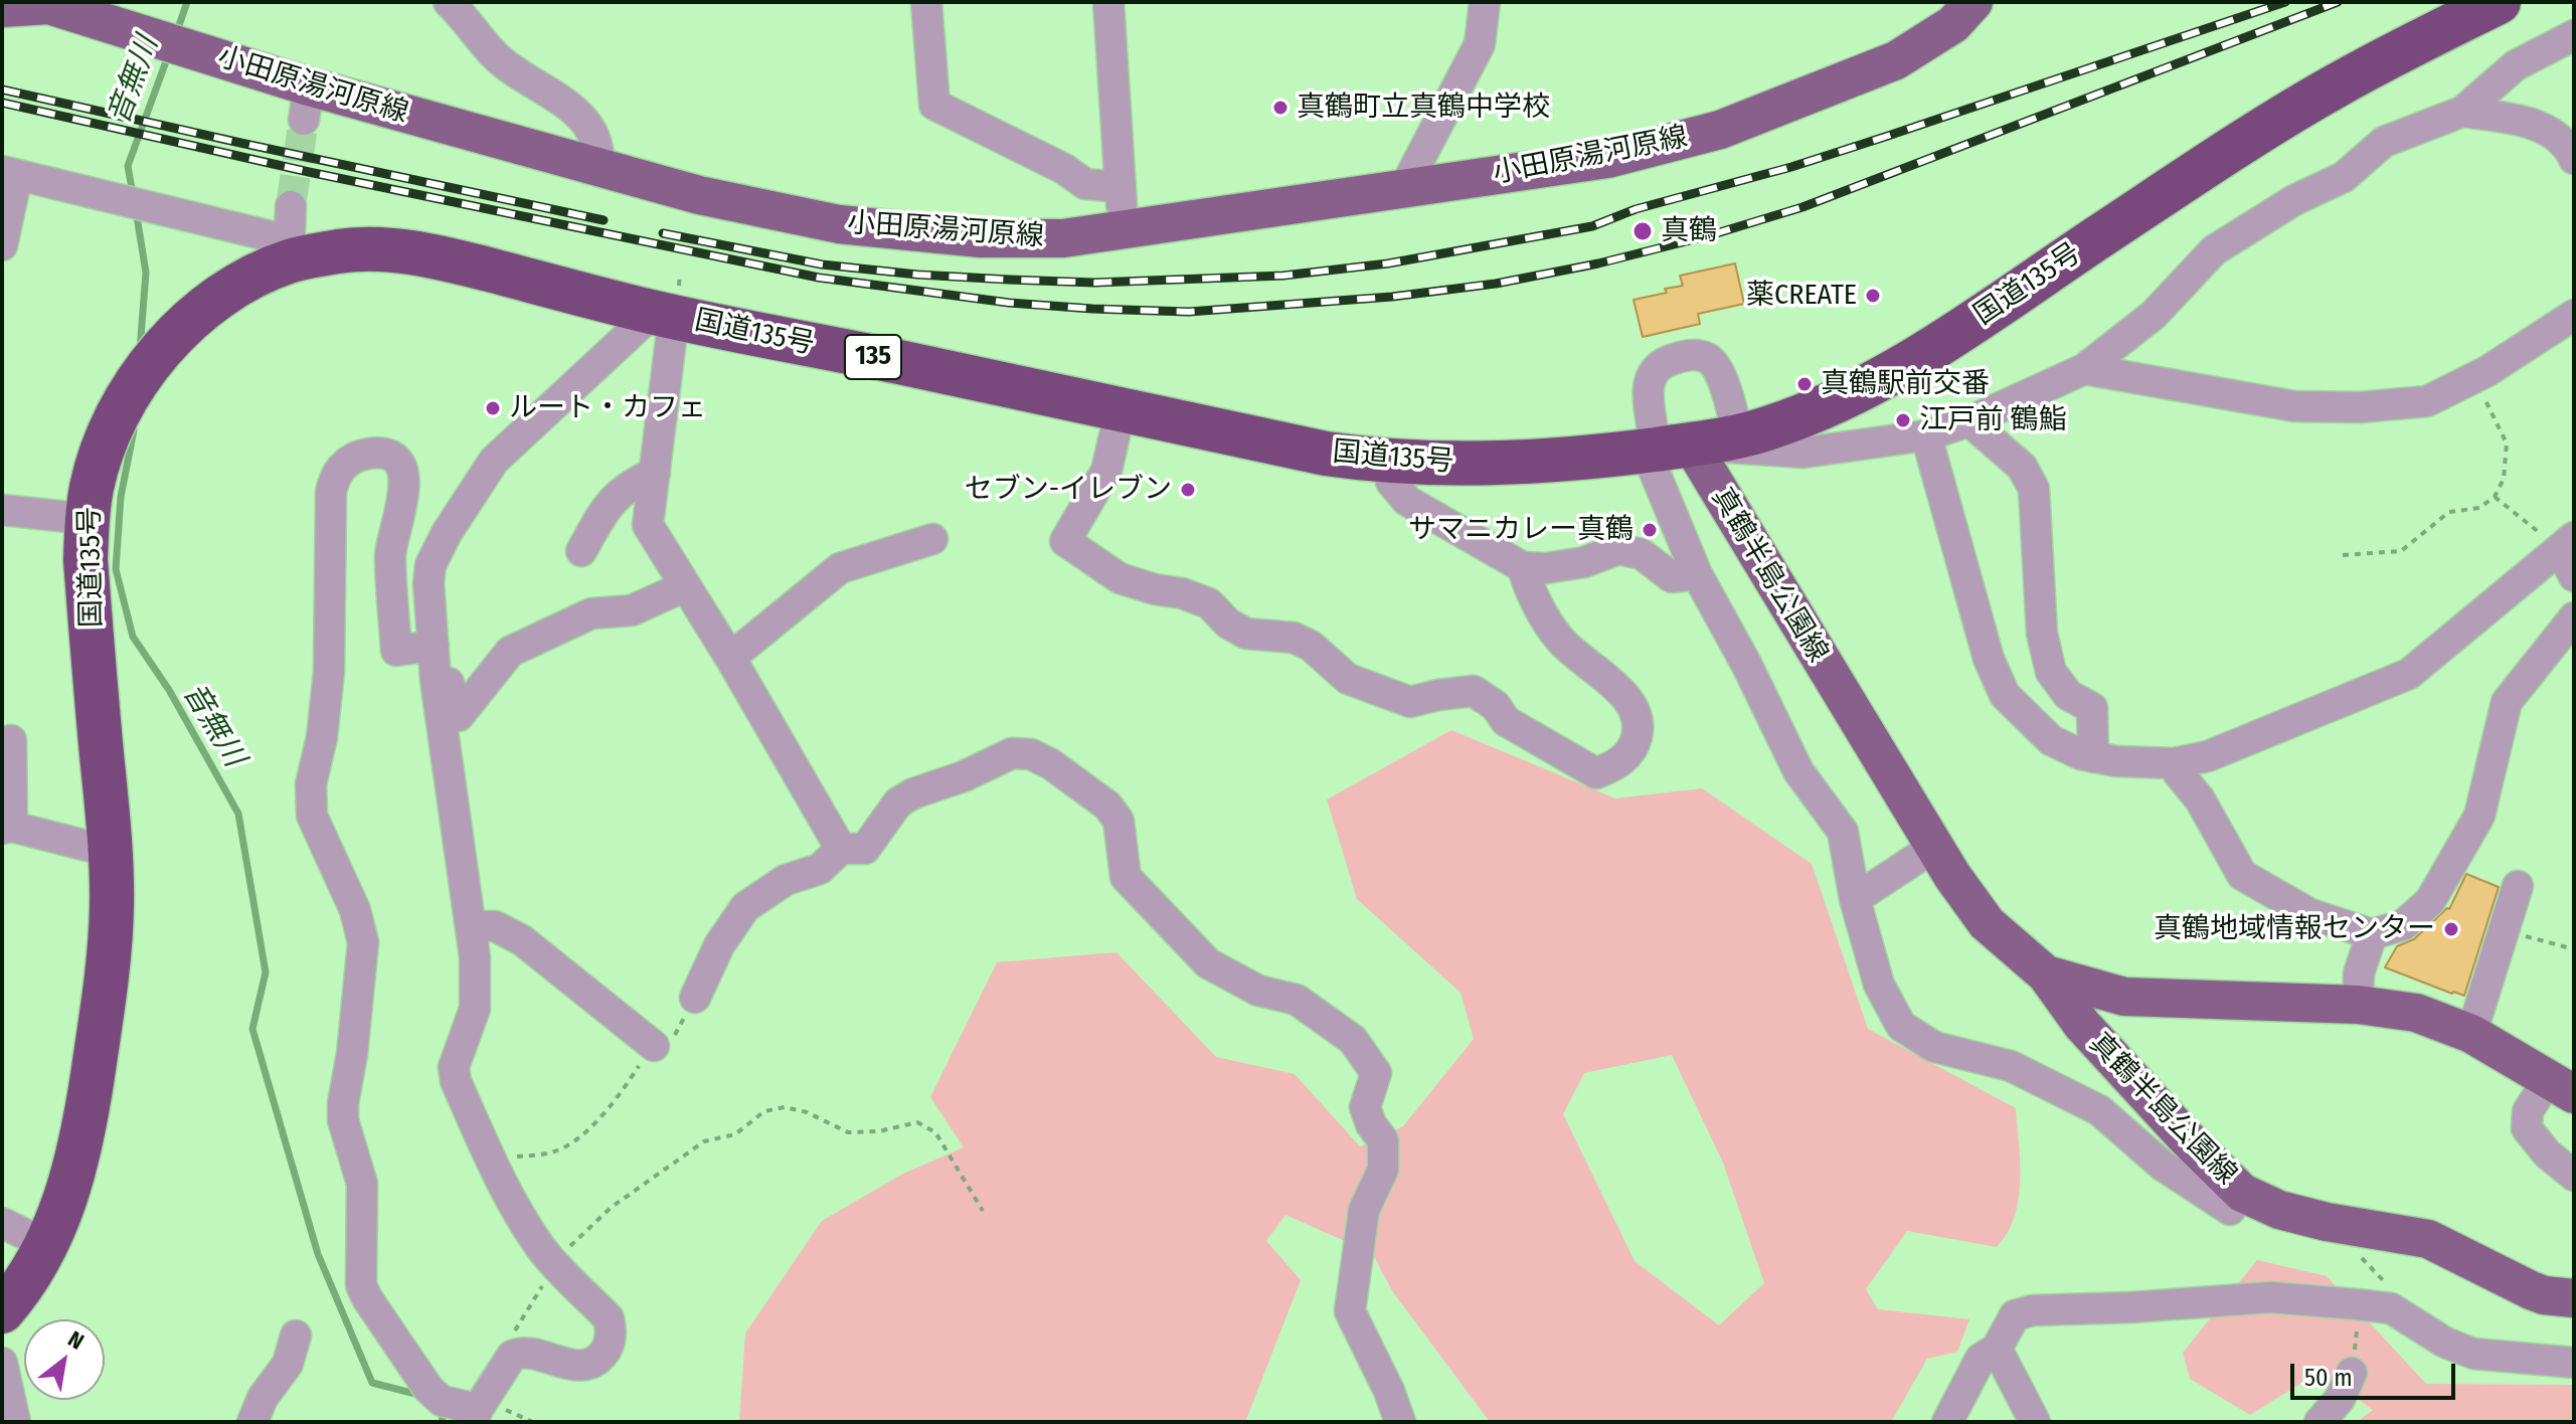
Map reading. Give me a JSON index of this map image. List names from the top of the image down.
{
  "streets": {
    "highway": ["国道135号", "135"],
    "main road": ["小田原湯河原線", "真鶴半島公園線"]
  },
  "crossings": [
    ["国道135号", "真鶴半島公園線"]
  ],
  "water": ["音無川"],
  "places": [
    "真鶴町立真鶴中学校",
    "真鶴",
    "薬CREATE",
    "真鶴駅前交番",
    "ルート・カフェ",
    "江戸前 鶴鮨",
    "セブン-イレブン",
    "サマニカレー真鶴",
    "真鶴地域情報センター"
  ],
  "scale_bar": "50 m",
  "north": "top right"
}
